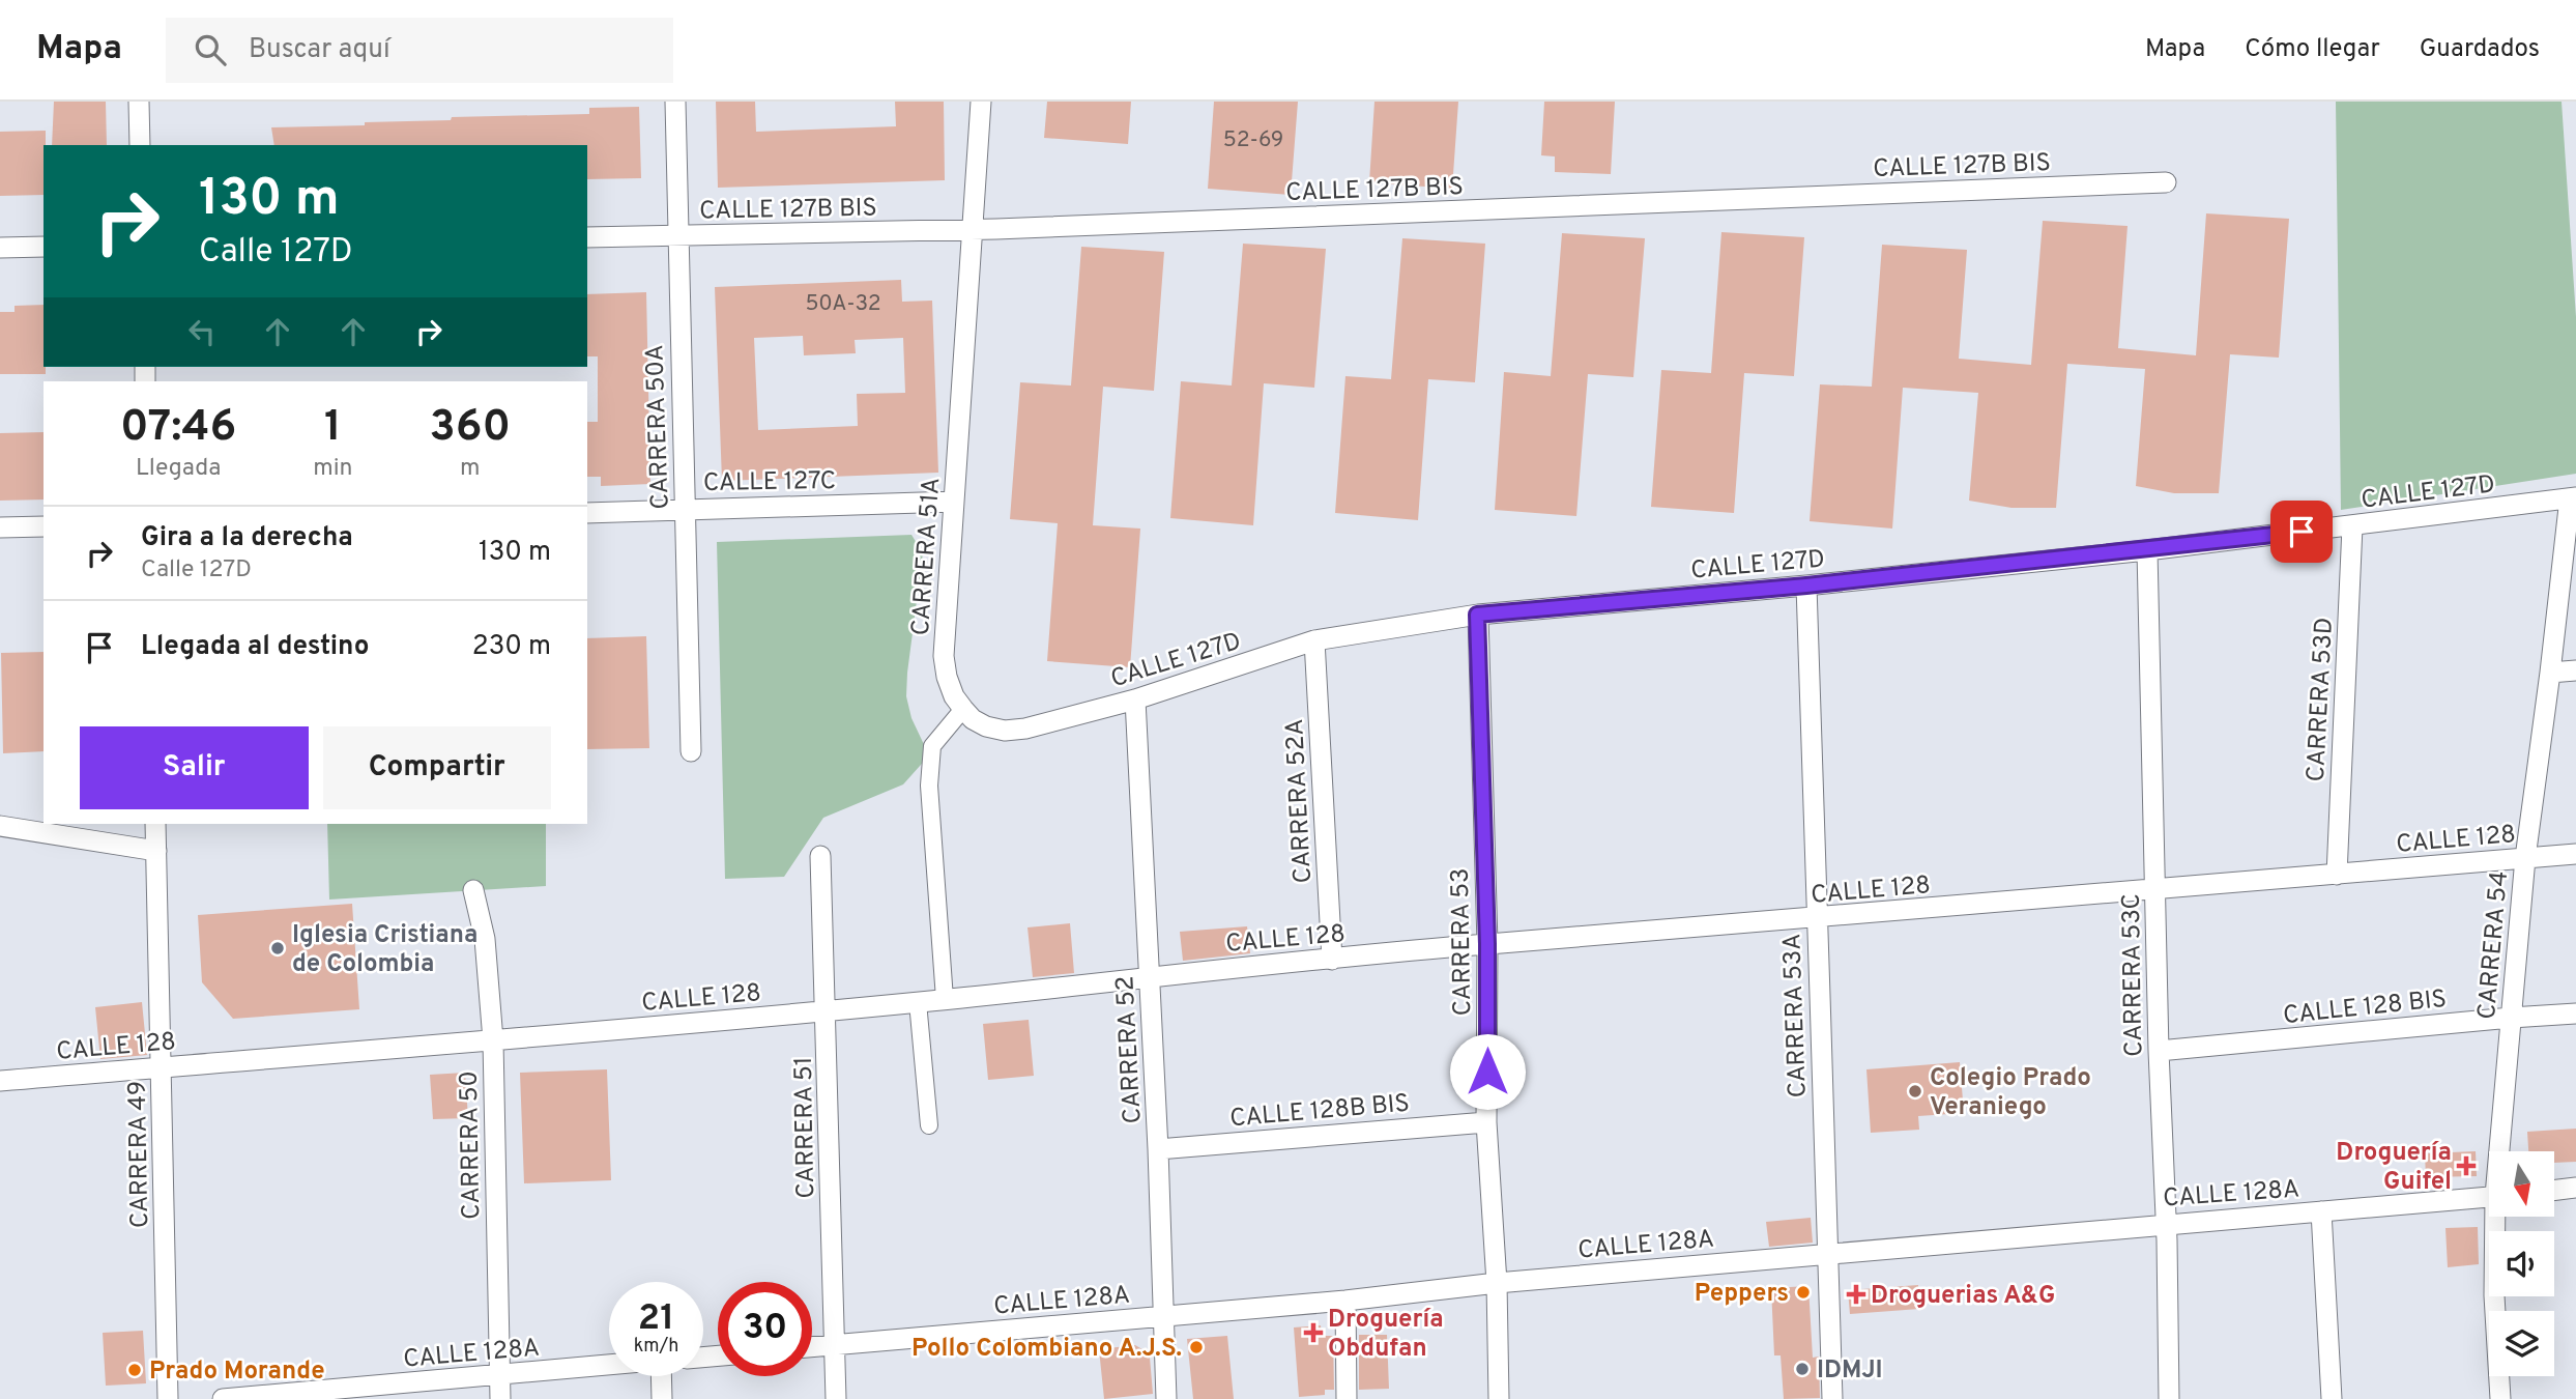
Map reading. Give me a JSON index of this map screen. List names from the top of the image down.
{
  "streets": {
    "street": [
      "CALLE 127B BIS",
      "CARRERA 50A",
      "CALLE 127C",
      "CALLE 127D",
      "CARRERA 51A",
      "CARRERA 53D",
      "CARRERA 52A",
      "CALLE 128",
      "CARRERA 53",
      "CARRERA 54",
      "CARRERA 53C",
      "CALLE 128 BIS",
      "CARRERA 53A",
      "CARRERA 52",
      "CALLE 128B BIS",
      "CARRERA 51",
      "CARRERA 50",
      "CARRERA 49",
      "CALLE 128A"
    ]
  },
  "crossings": [
    ["CALLE 127B BIS", "CARRERA 50A"],
    ["CALLE 127B BIS", "CARRERA 51A"],
    ["CARRERA 50A", "CALLE 127C"],
    ["CALLE 127C", "CARRERA 51A"],
    ["CALLE 127D", "CARRERA 51A"],
    ["CALLE 127D", "CARRERA 53D"],
    ["CALLE 127D", "CARRERA 52A"],
    ["CALLE 127D", "CARRERA 53"],
    ["CALLE 127D", "CARRERA 54"],
    ["CALLE 127D", "CARRERA 53C"],
    ["CALLE 127D", "CARRERA 53A"],
    ["CALLE 127D", "CARRERA 52"],
    ["CARRERA 53D", "CALLE 128"],
    ["CARRERA 52A", "CALLE 128"],
    ["CALLE 128", "CARRERA 53"],
    ["CALLE 128", "CARRERA 54"],
    ["CALLE 128", "CARRERA 53C"],
    ["CALLE 128", "CARRERA 53A"],
    ["CALLE 128", "CARRERA 52"],
    ["CALLE 128", "CARRERA 51"],
    ["CALLE 128", "CARRERA 50"],
    ["CALLE 128", "CARRERA 49"],
    ["CARRERA 53", "CALLE 128B BIS"],
    ["CARRERA 53", "CALLE 128A"],
    ["CARRERA 54", "CALLE 128 BIS"],
    ["CARRERA 53C", "CALLE 128 BIS"],
    ["CARRERA 53C", "CALLE 128A"],
    ["CARRERA 53A", "CALLE 128A"],
    ["CARRERA 52", "CALLE 128B BIS"],
    ["CARRERA 52", "CALLE 128A"],
    ["CARRERA 51", "CALLE 128A"],
    ["CARRERA 50", "CALLE 128A"]
  ],
  "places": {
    "other": [
      "Iglesia Cristiana de Colombia",
      "Colegio Prado Veraniego",
      "Peppers",
      "Pollo Colombiano A.J.S.",
      "IDMJI",
      "Prado Morande"
    ],
    "health": ["Droguería Guifel", "Droguerias A&G", "Droguería Obdufan"]
  },
  "house_numbers": ["52-69", "50A-32"],
  "north": "bottom",
  "page": {
    "header": "Mapa",
    "search": "Buscar aquí",
    "nav": ["Mapa", "Cómo llegar", "Guardados"],
    "turn": ["130 m", "Calle 127D"],
    "eta": [
      "07:46",
      "Llegada",
      "1",
      "min",
      "360",
      "m"
    ],
    "list": [
      {
        "name": "Gira a la derecha",
        "note": "Calle 127D",
        "value": "130 m"
      },
      {
        "name": "Llegada al destino",
        "value": "230 m"
      }
    ],
    "buttons": ["Salir", "Compartir"],
    "speed": "21 km/h",
    "limit": "30"
  }
}
